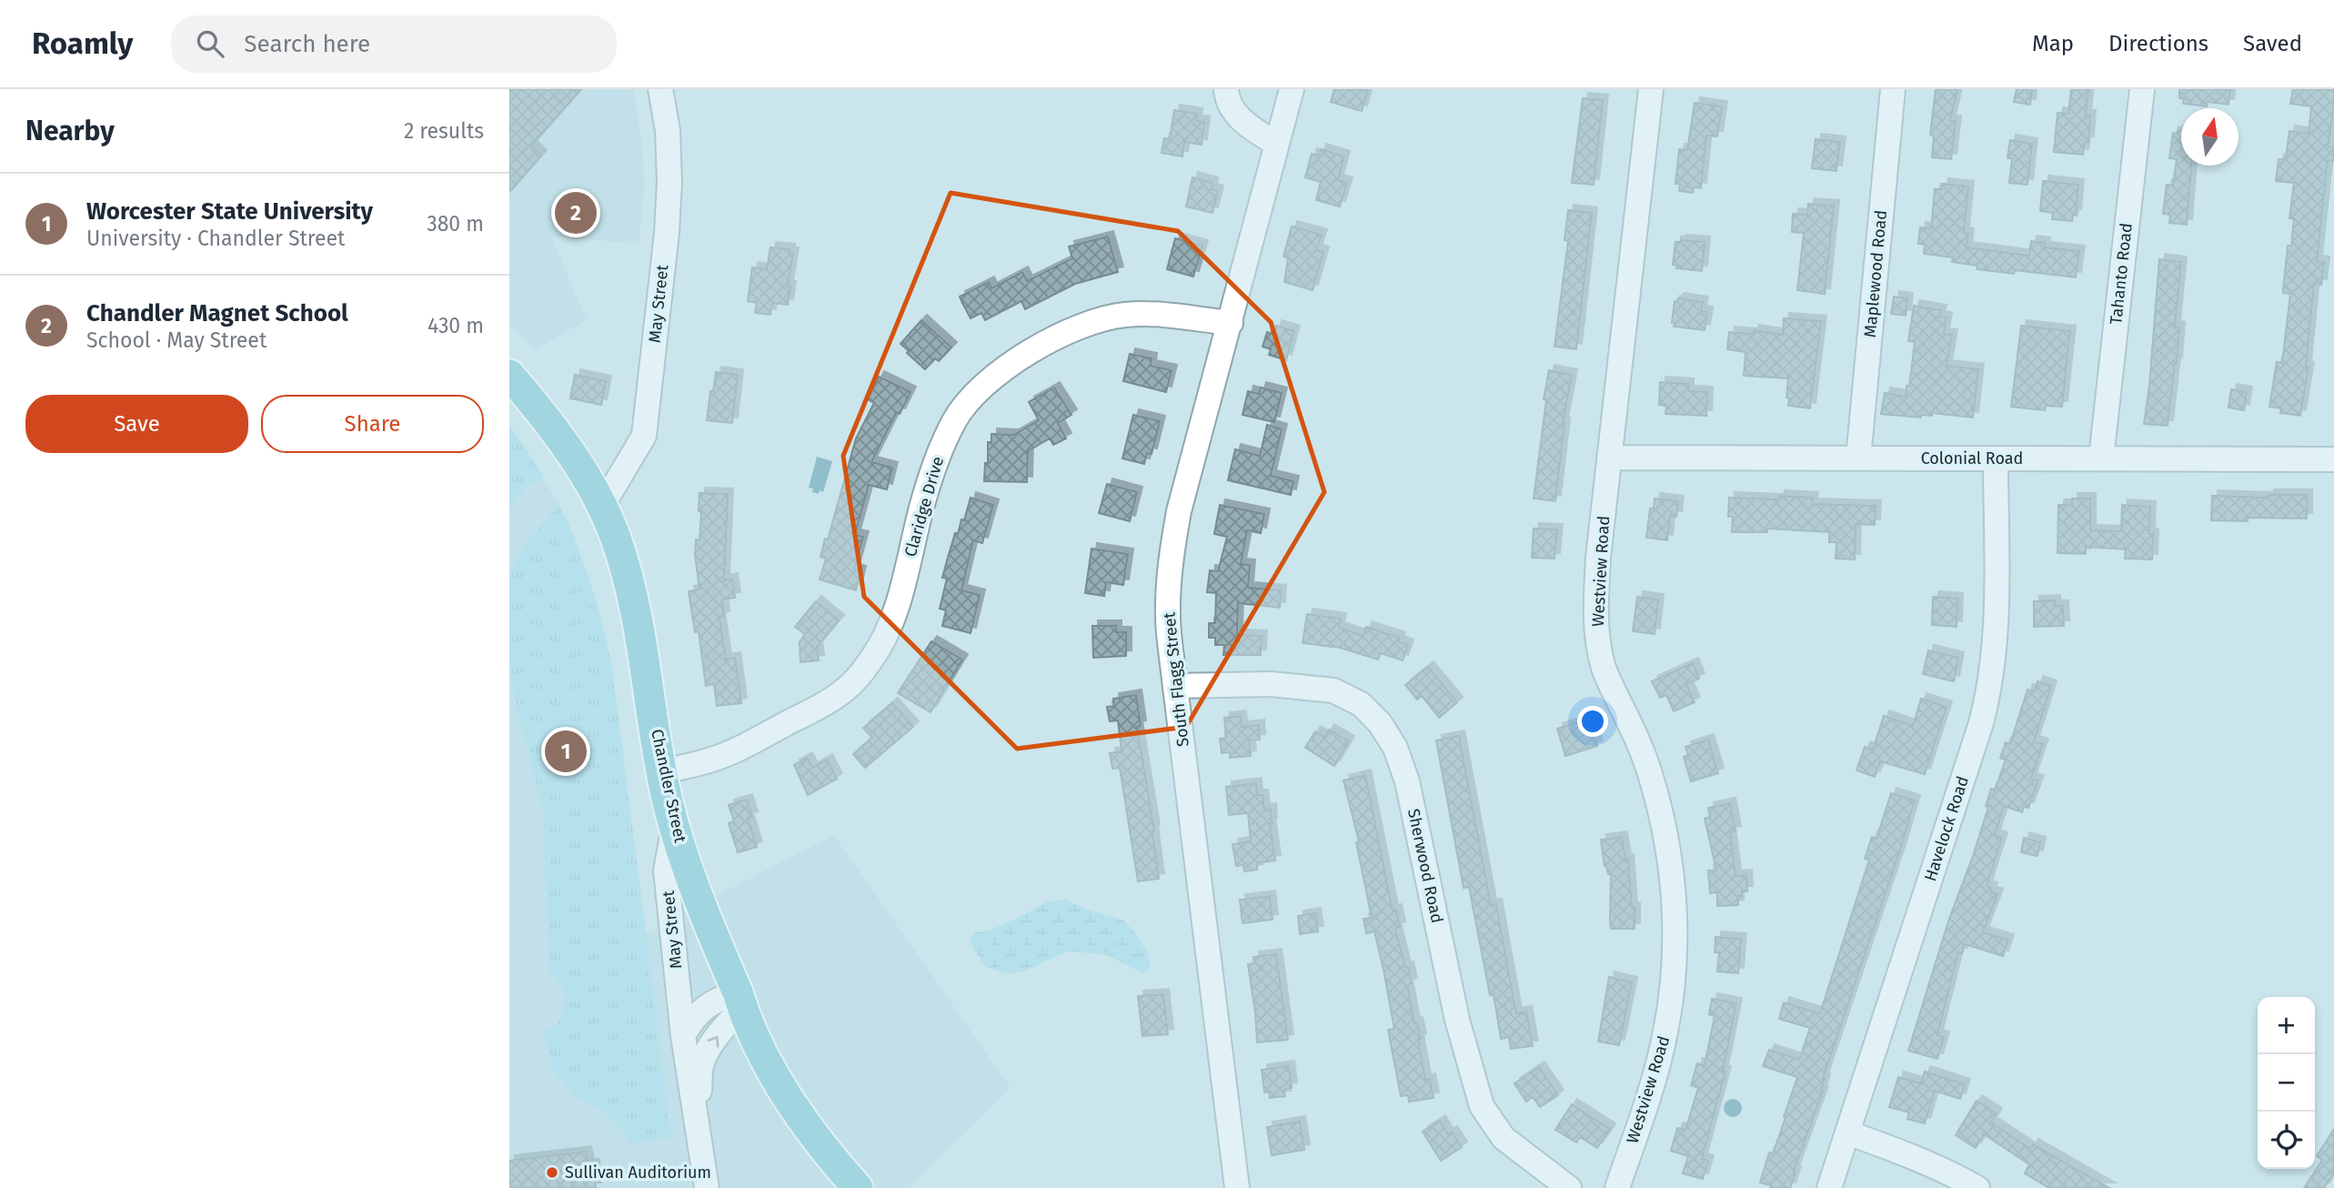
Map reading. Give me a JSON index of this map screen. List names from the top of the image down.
{
  "streets": {
    "main road": ["Chandler Street"],
    "street": [
      "Maplewood Road",
      "Tahanto Road",
      "May Street",
      "Colonial Road",
      "Claridge Drive",
      "Westview Road",
      "South Flagg Street",
      "Havelock Road",
      "Sherwood Road"
    ]
  },
  "crossings": [
    ["Maplewood Road", "Colonial Road"],
    ["Tahanto Road", "Colonial Road"],
    ["May Street", "Chandler Street"],
    ["Colonial Road", "Westview Road"],
    ["Colonial Road", "Havelock Road"],
    ["Claridge Drive", "South Flagg Street"],
    ["Claridge Drive", "Chandler Street"],
    ["South Flagg Street", "Sherwood Road"]
  ],
  "places": ["Sullivan Auditorium"],
  "north": "top",
  "page": {
    "header": "Roamly",
    "search": "Search here",
    "nav": ["Map", "Directions", "Saved"],
    "heading": ["Nearby", "2 results"],
    "list": [
      {
        "mark": "1",
        "name": "Worcester State University",
        "note": "University · Chandler Street",
        "value": "380 m"
      },
      {
        "mark": "2",
        "name": "Chandler Magnet School",
        "note": "School · May Street",
        "value": "430 m"
      }
    ],
    "pins": ["2", "1"],
    "buttons": ["Save", "Share"],
    "map_buttons": ["+", "−"]
  }
}
